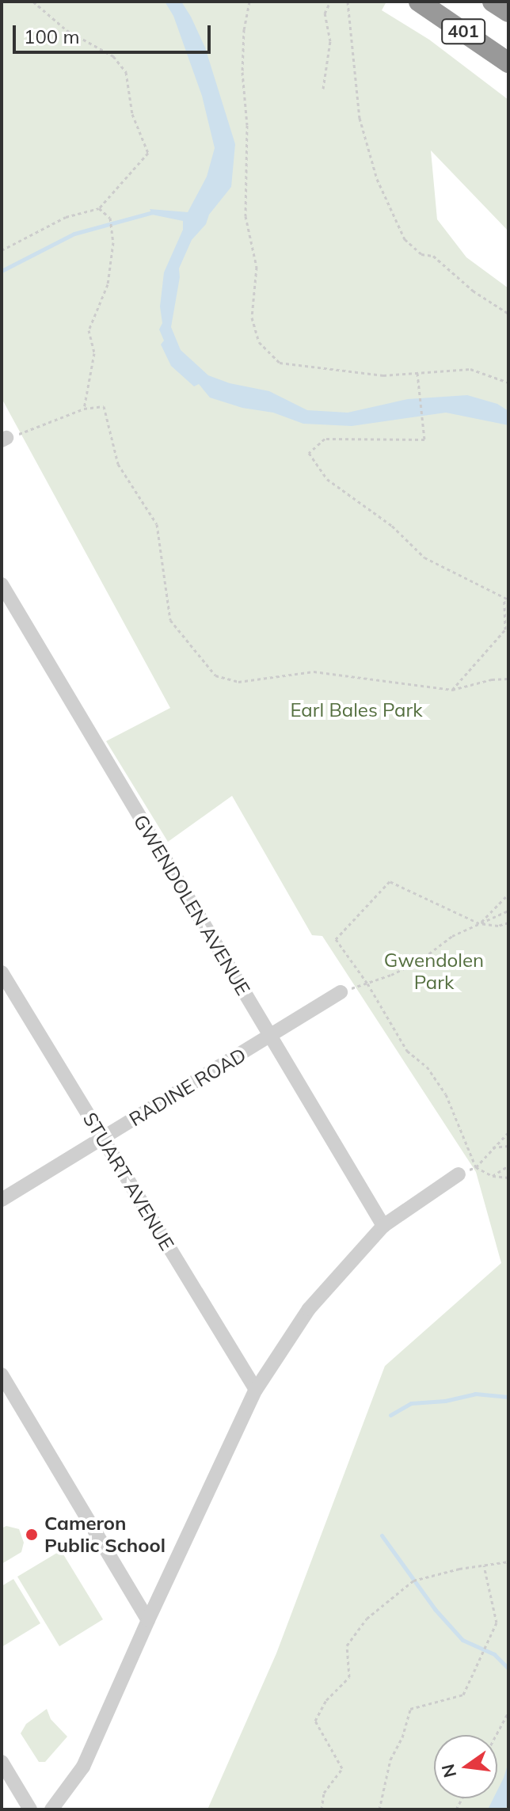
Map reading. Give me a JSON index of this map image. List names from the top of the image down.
{
  "streets": {
    "highway": ["401"],
    "street": ["GWENDOLEN AVENUE", "RADINE ROAD", "STUART AVENUE"]
  },
  "crossings": [
    ["GWENDOLEN AVENUE", "RADINE ROAD"],
    ["RADINE ROAD", "STUART AVENUE"]
  ],
  "parks": ["Earl Bales Park", "Gwendolen Park"],
  "places": ["Cameron Public School"],
  "scale_bar": "100 m",
  "north": "left"
}
